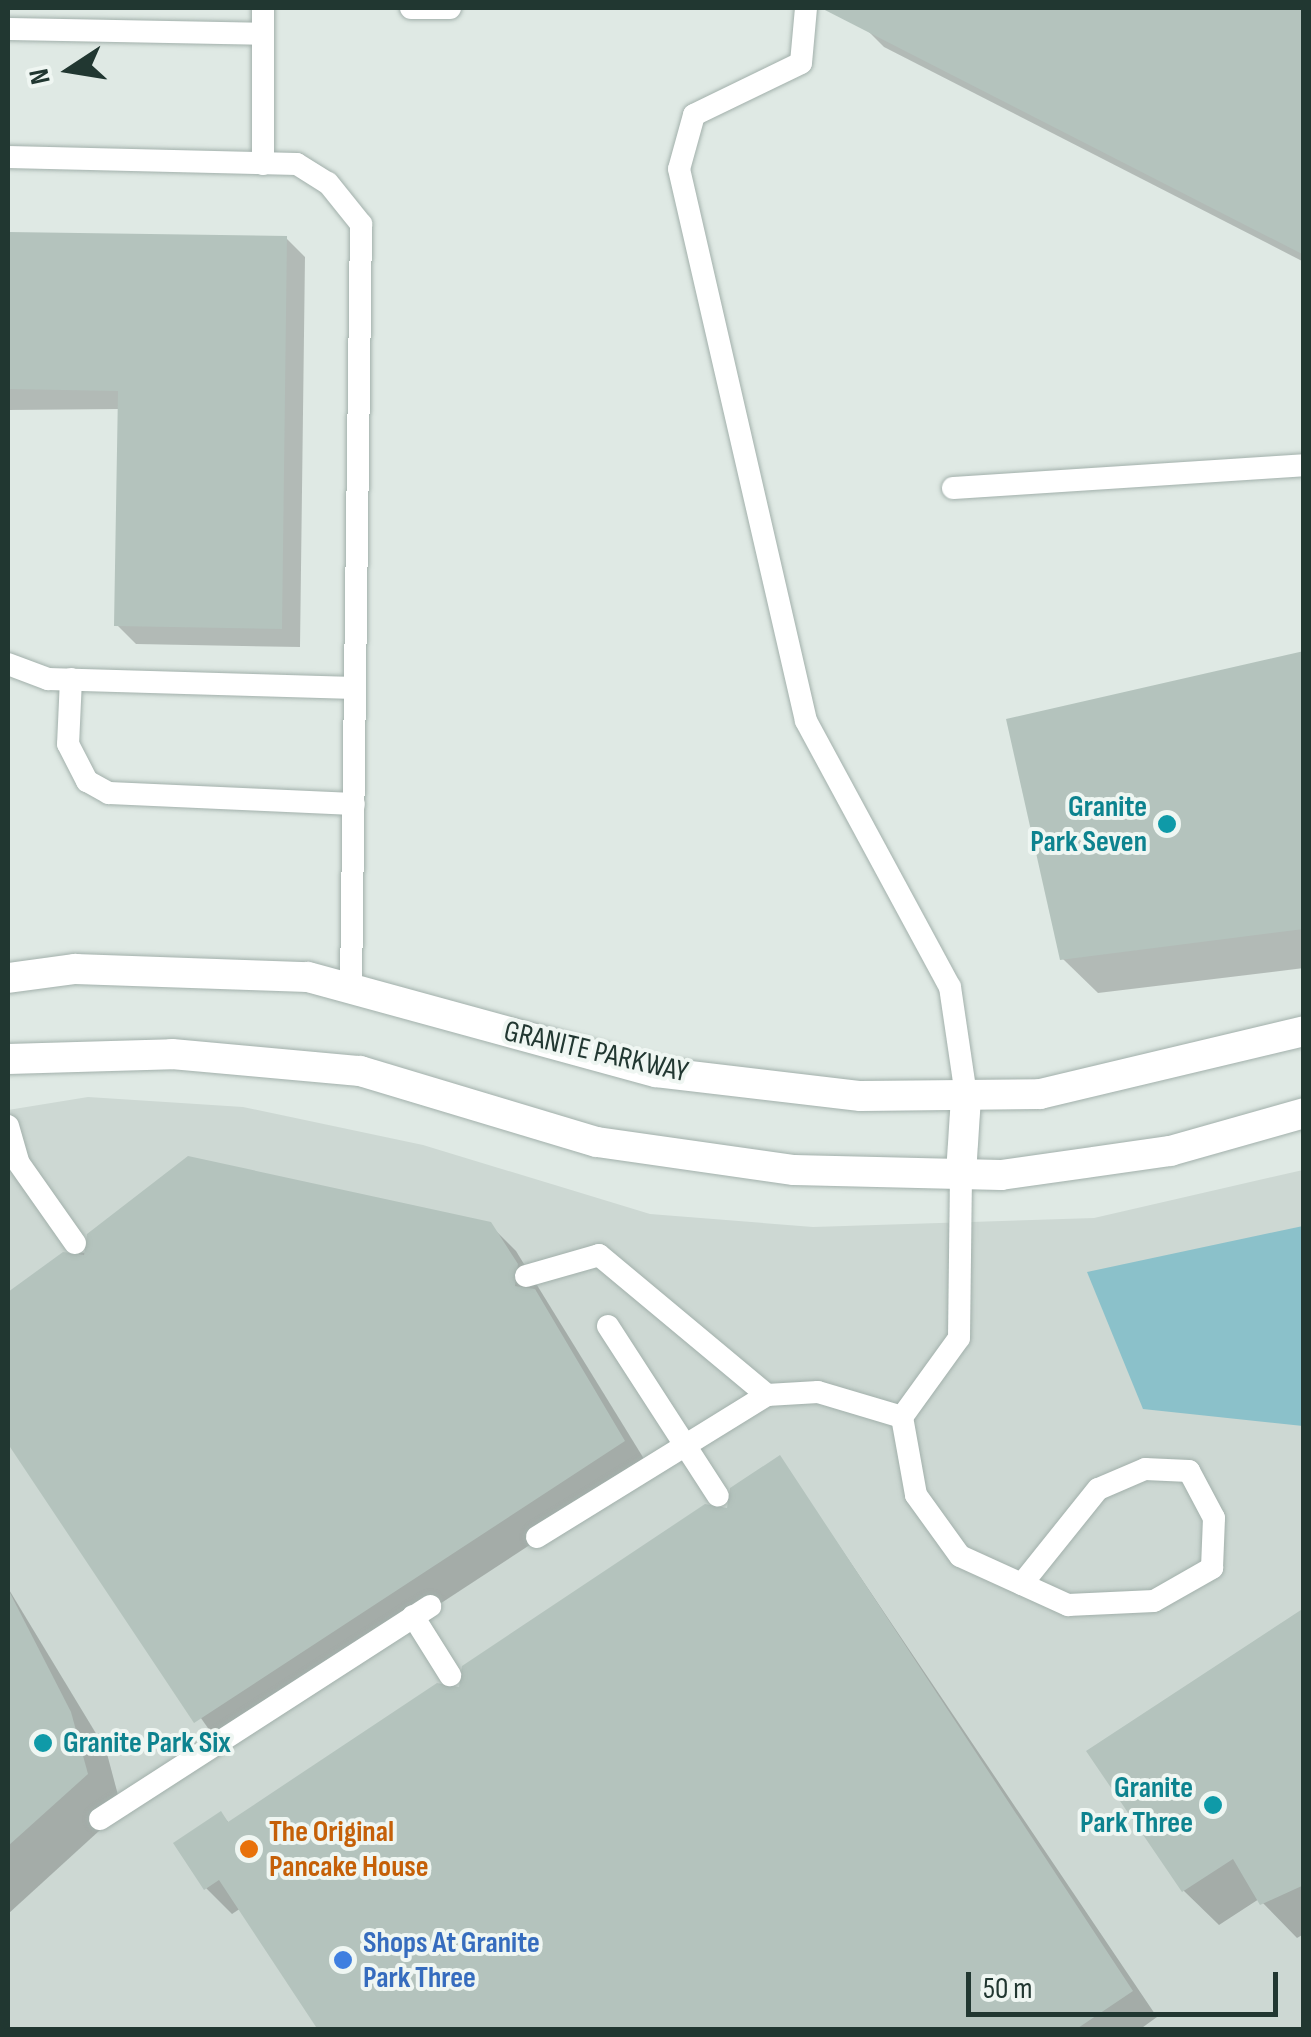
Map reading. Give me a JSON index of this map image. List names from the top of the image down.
{
  "streets": {
    "street": ["GRANITE PARKWAY"]
  },
  "places": [
    "Granite Park Seven",
    "Granite Park Six",
    "Granite Park Three",
    "The Original Pancake House",
    "Shops At Granite Park Three"
  ],
  "scale_bar": "50 m",
  "north": "left"
}
